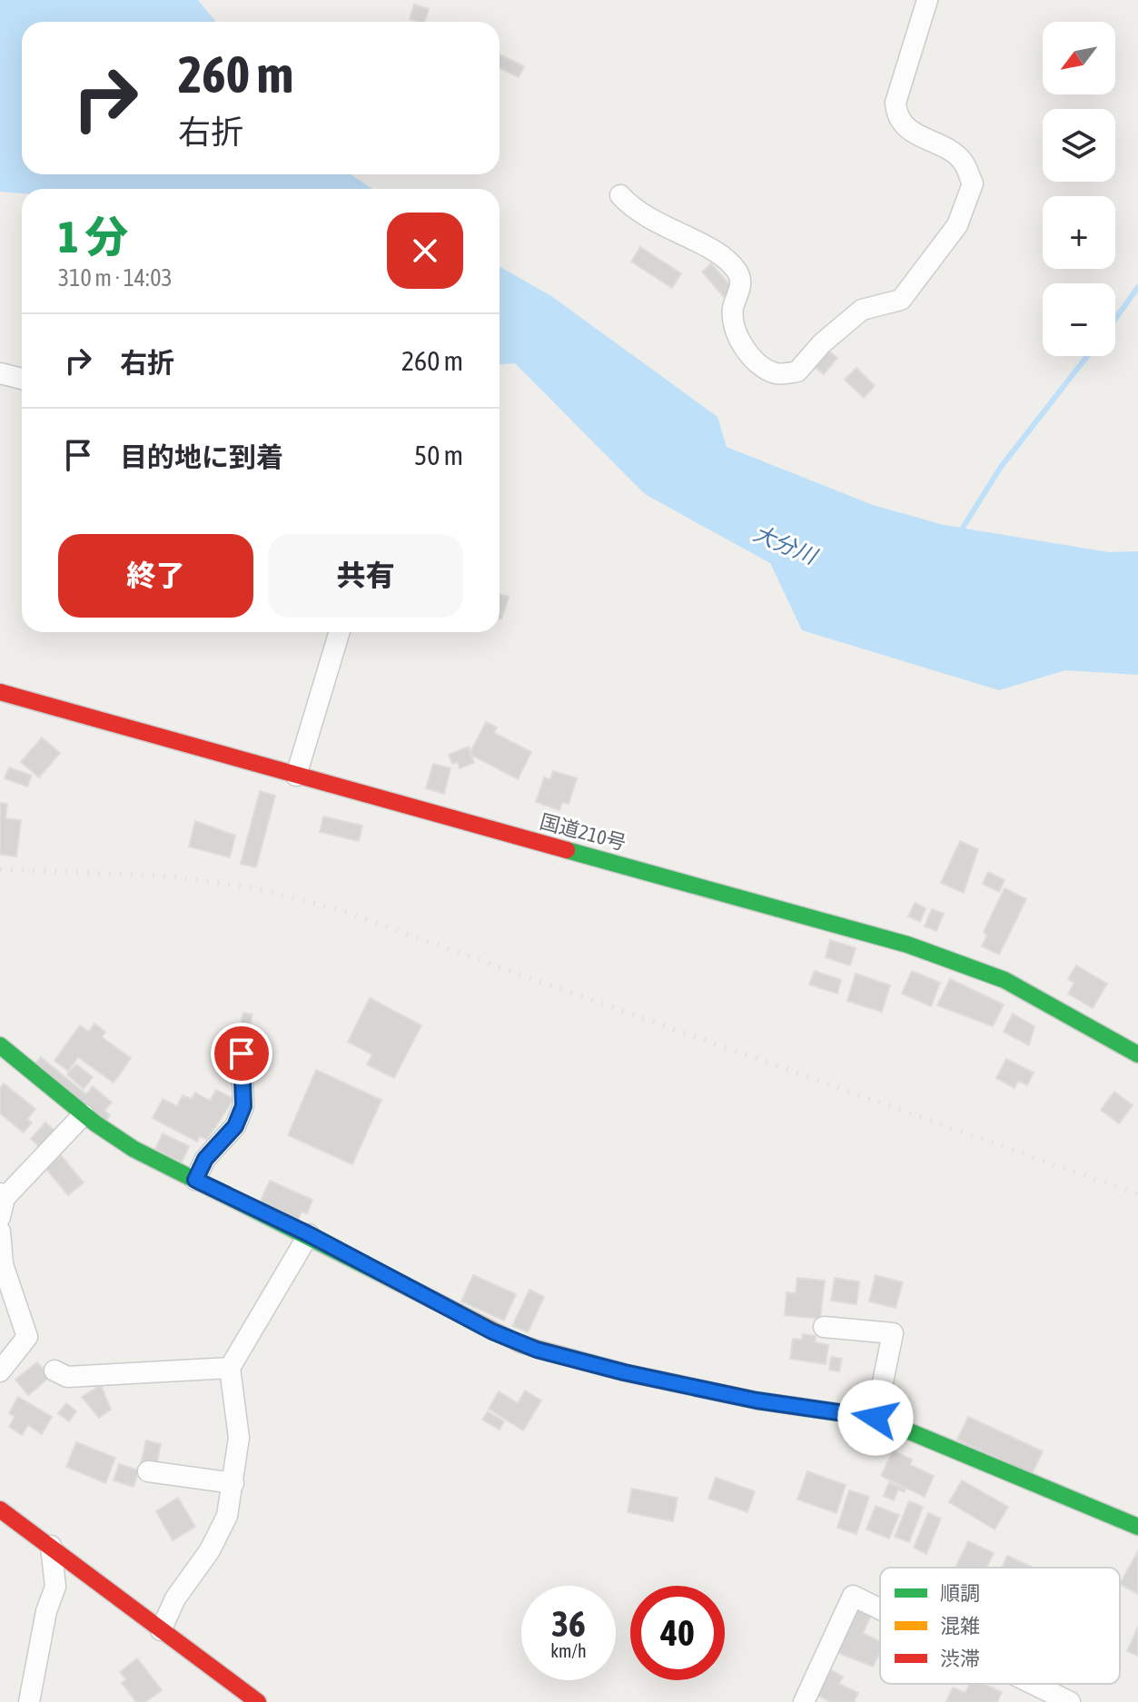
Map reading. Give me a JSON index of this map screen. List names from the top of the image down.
{
  "streets": {
    "main road": ["国道210号"]
  },
  "water": ["大分川"],
  "legend": ["順調", "混雑", "渋滞"],
  "north": "bottom left",
  "page": {
    "map_buttons": ["+", "−"],
    "turn": ["260 m", "右折"],
    "heading": ["1 分", "310 m · 14:03"],
    "list": [
      {
        "name": "右折",
        "value": "260 m"
      },
      {
        "name": "目的地に到着",
        "value": "50 m"
      }
    ],
    "buttons": ["終了", "共有"],
    "speed": "36 km/h",
    "limit": "40"
  }
}
